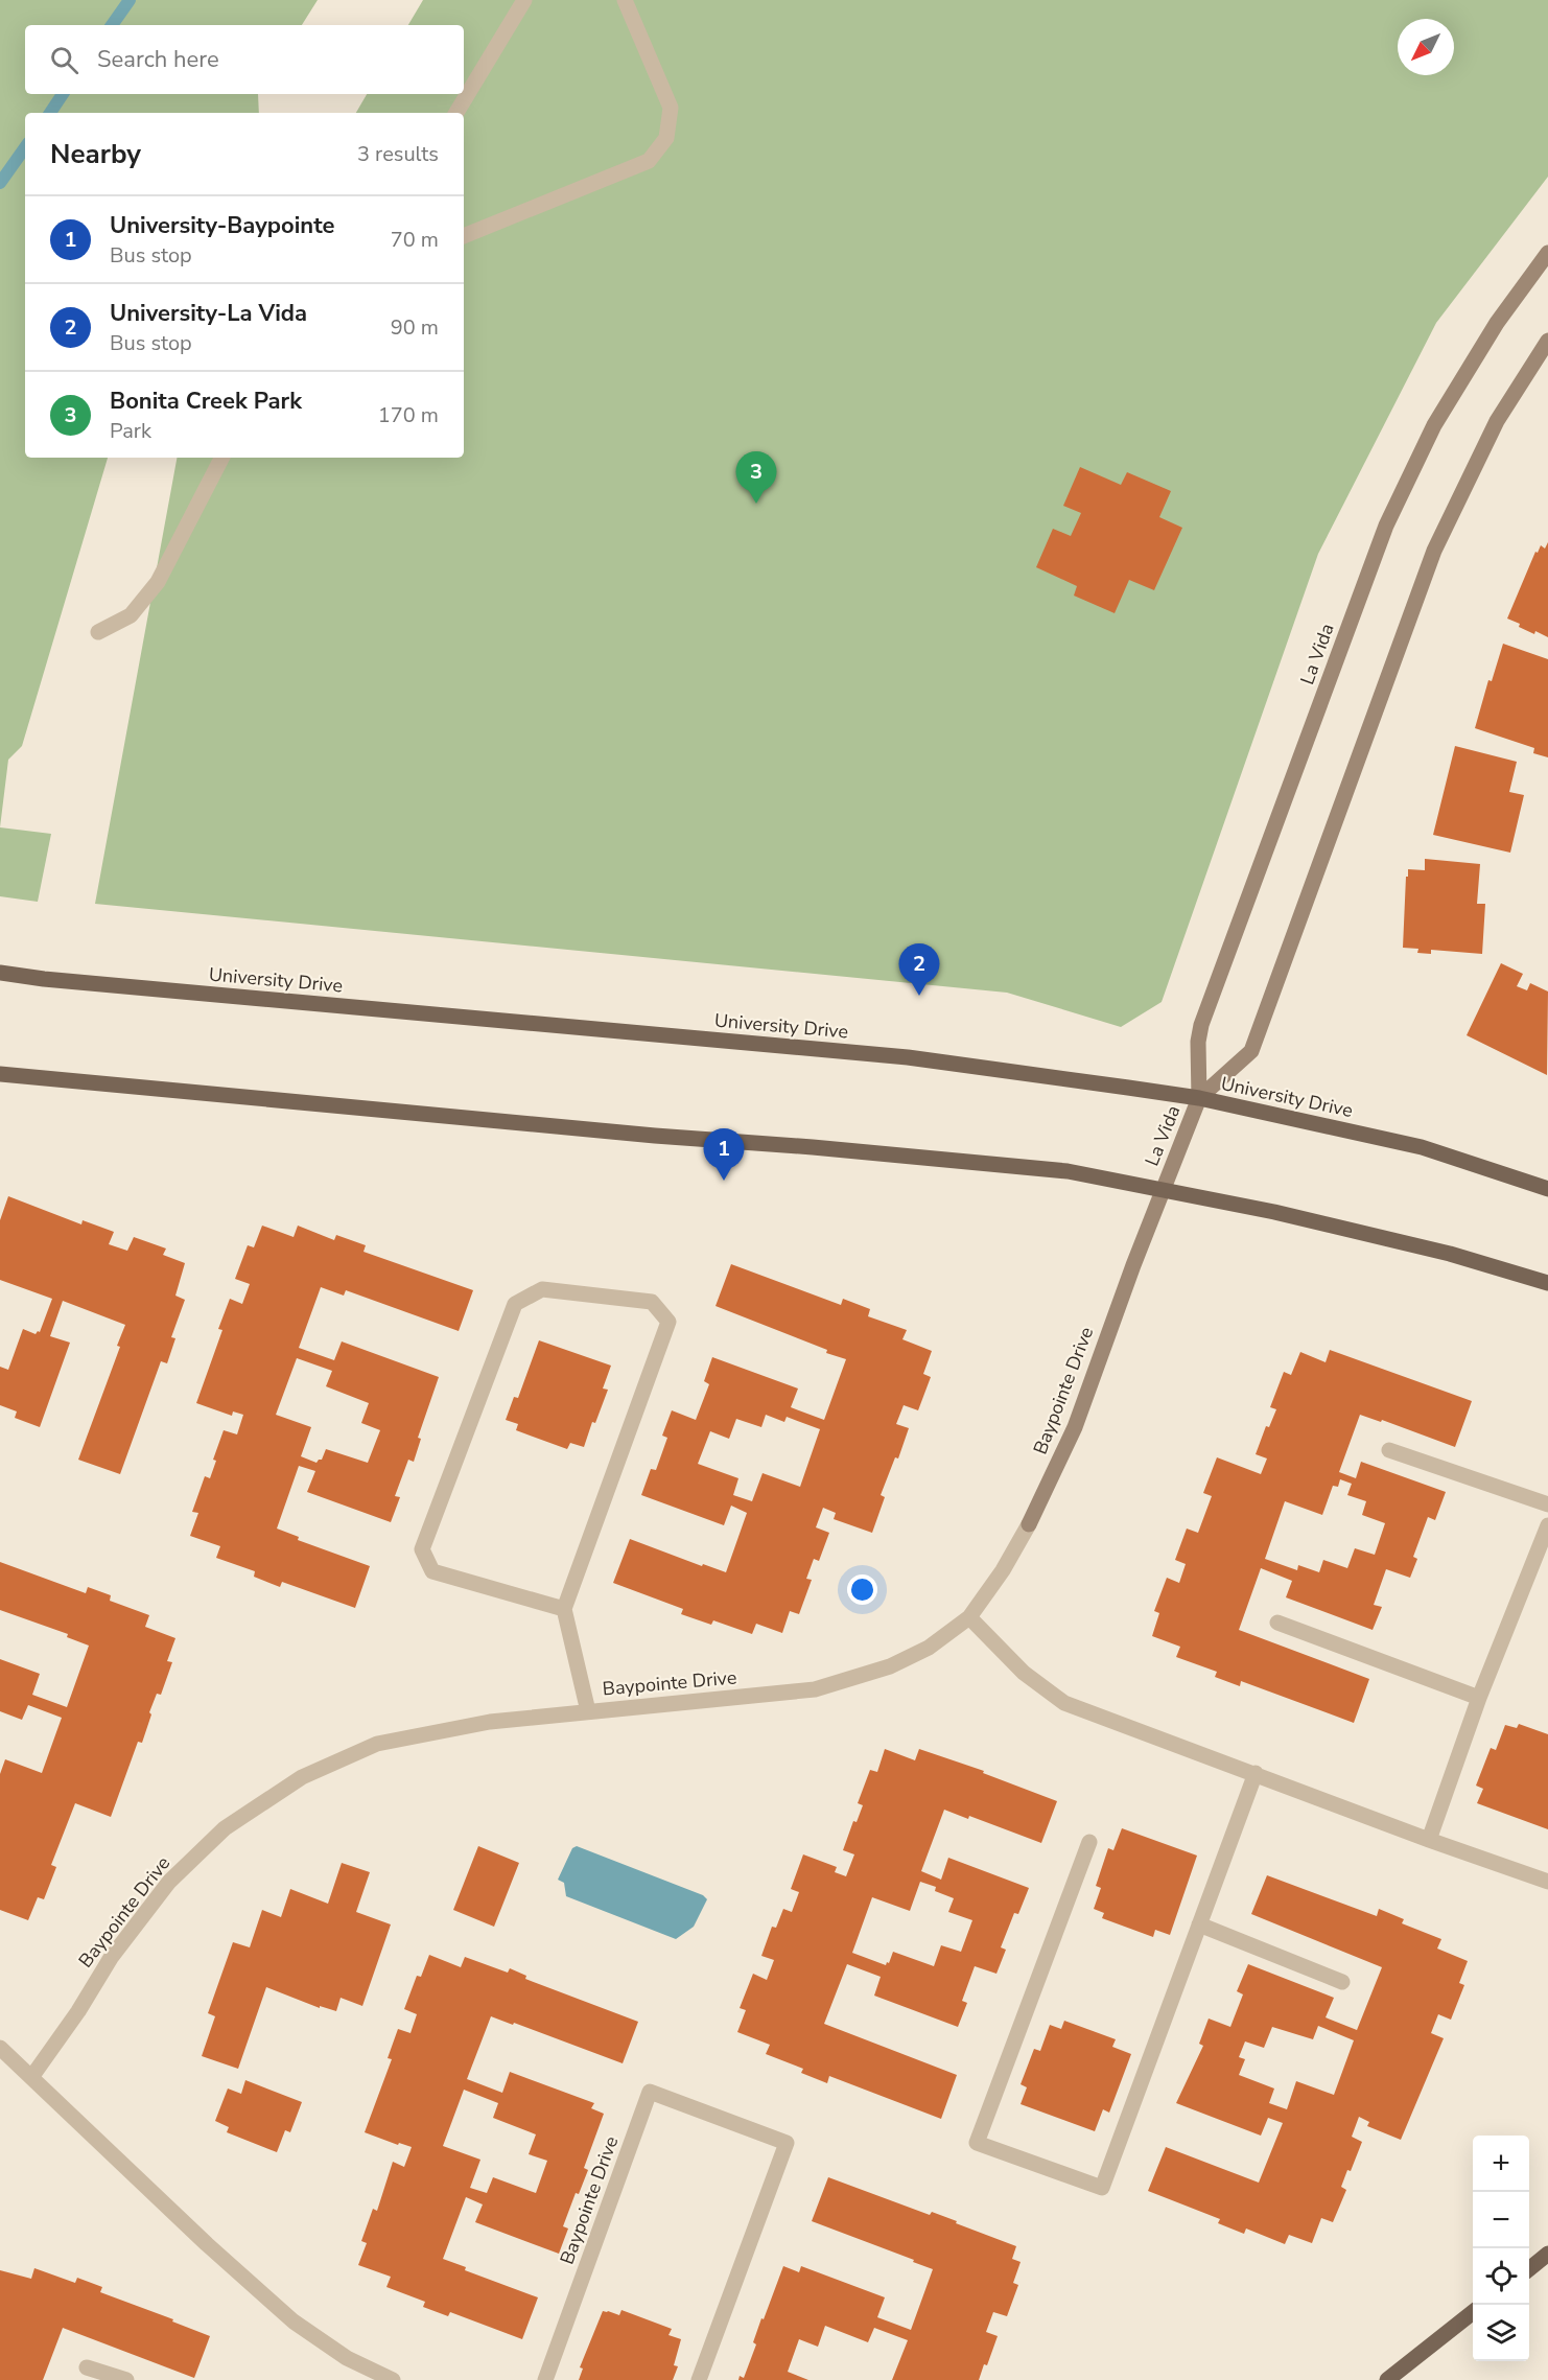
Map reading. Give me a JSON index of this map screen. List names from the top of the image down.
{
  "streets": {
    "main road": ["University Drive"],
    "street": ["La Vida", "Baypointe Drive"]
  },
  "crossings": [
    ["La Vida", "University Drive"],
    ["La Vida", "Baypointe Drive"]
  ],
  "north": "bottom left",
  "page": {
    "search": "Search here",
    "heading": ["Nearby", "3 results"],
    "list": [
      {
        "mark": "1",
        "name": "University-Baypointe",
        "note": "Bus stop",
        "value": "70 m"
      },
      {
        "mark": "2",
        "name": "University-La Vida",
        "note": "Bus stop",
        "value": "90 m"
      },
      {
        "mark": "3",
        "name": "Bonita Creek Park",
        "note": "Park",
        "value": "170 m"
      }
    ],
    "pins": ["3", "2", "1"],
    "map_buttons": ["+", "−"]
  }
}
